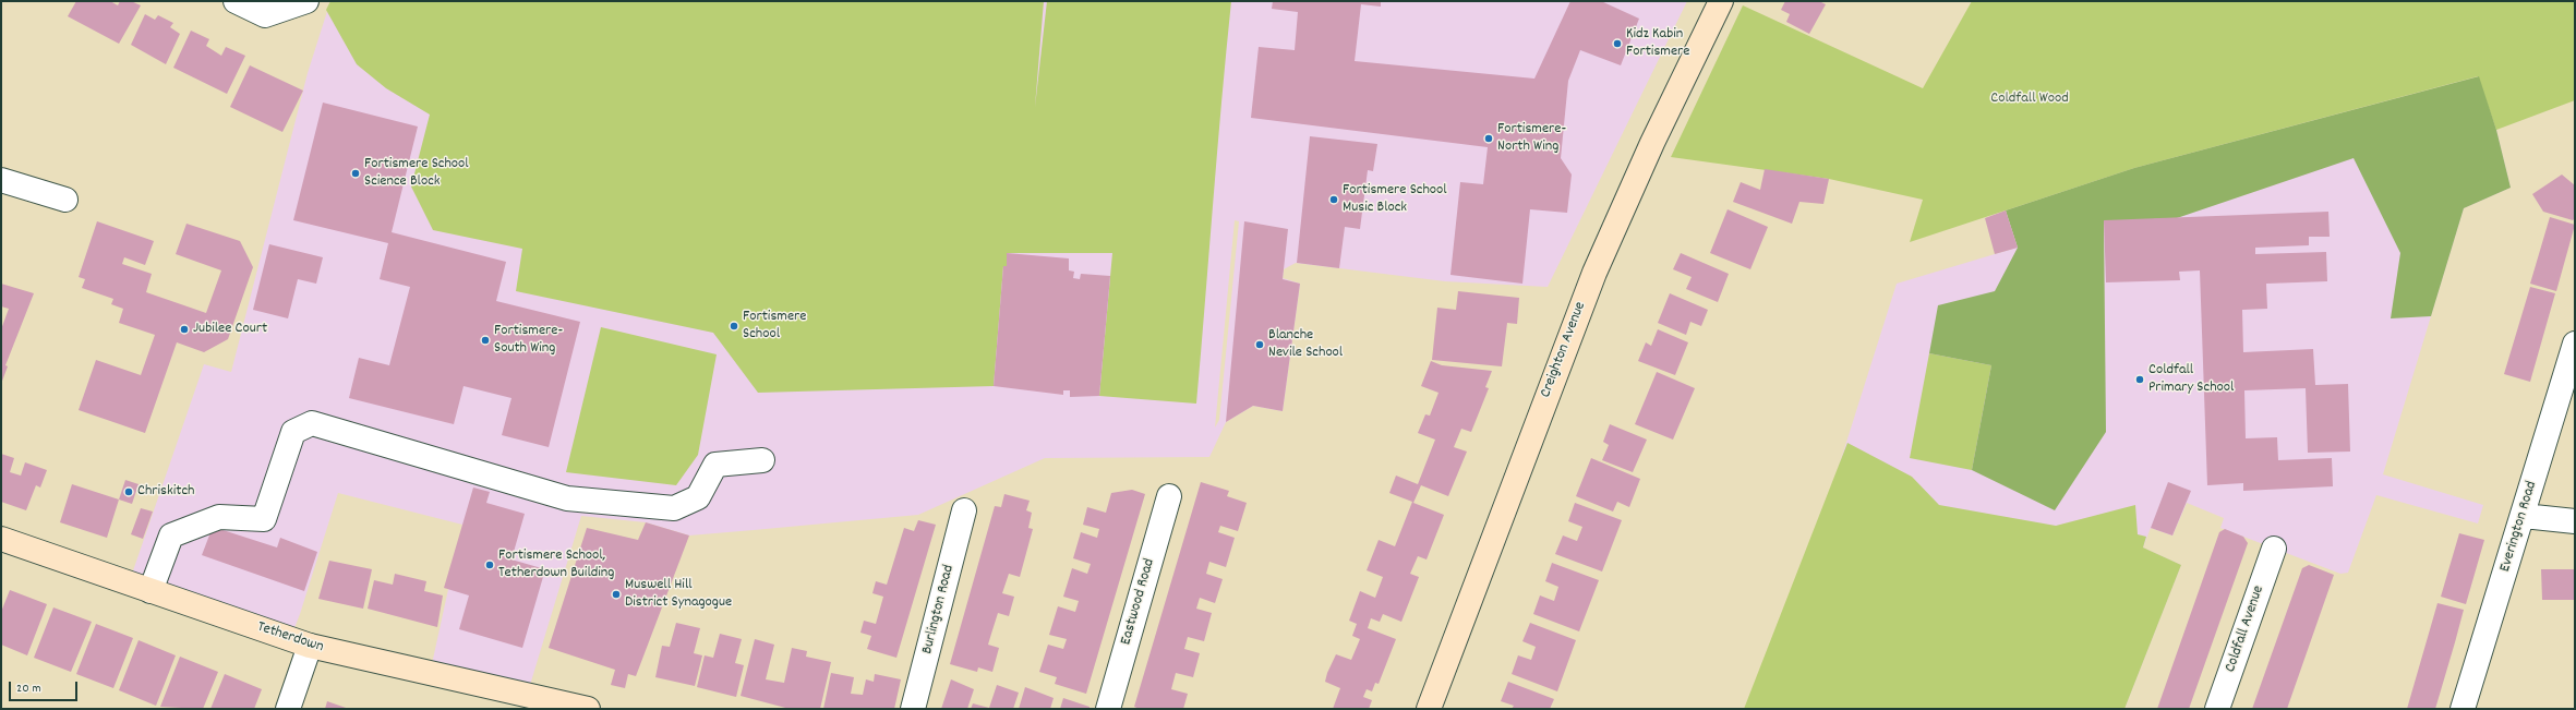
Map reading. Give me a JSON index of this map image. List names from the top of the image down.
{
  "streets": {
    "street": [
      "Creighton Avenue",
      "Everington Road",
      "Eastwood Road",
      "Burlington Road",
      "Coldfall Avenue",
      "Tetherdown"
    ]
  },
  "parks": ["Coldfall Wood"],
  "places": [
    "Kidz Kabin Fortismere",
    "Fortismere- North Wing",
    "Fortismere School Science Block",
    "Fortismere School Music Block",
    "Fortismere School",
    "Jubilee Court",
    "Fortismere- South Wing",
    "Blanche Nevile School",
    "Coldfall Primary School",
    "Chriskitch",
    "Fortismere School, Tetherdown Building",
    "Muswell Hill District Synagogue"
  ],
  "scale_bar": "20 m"
}
